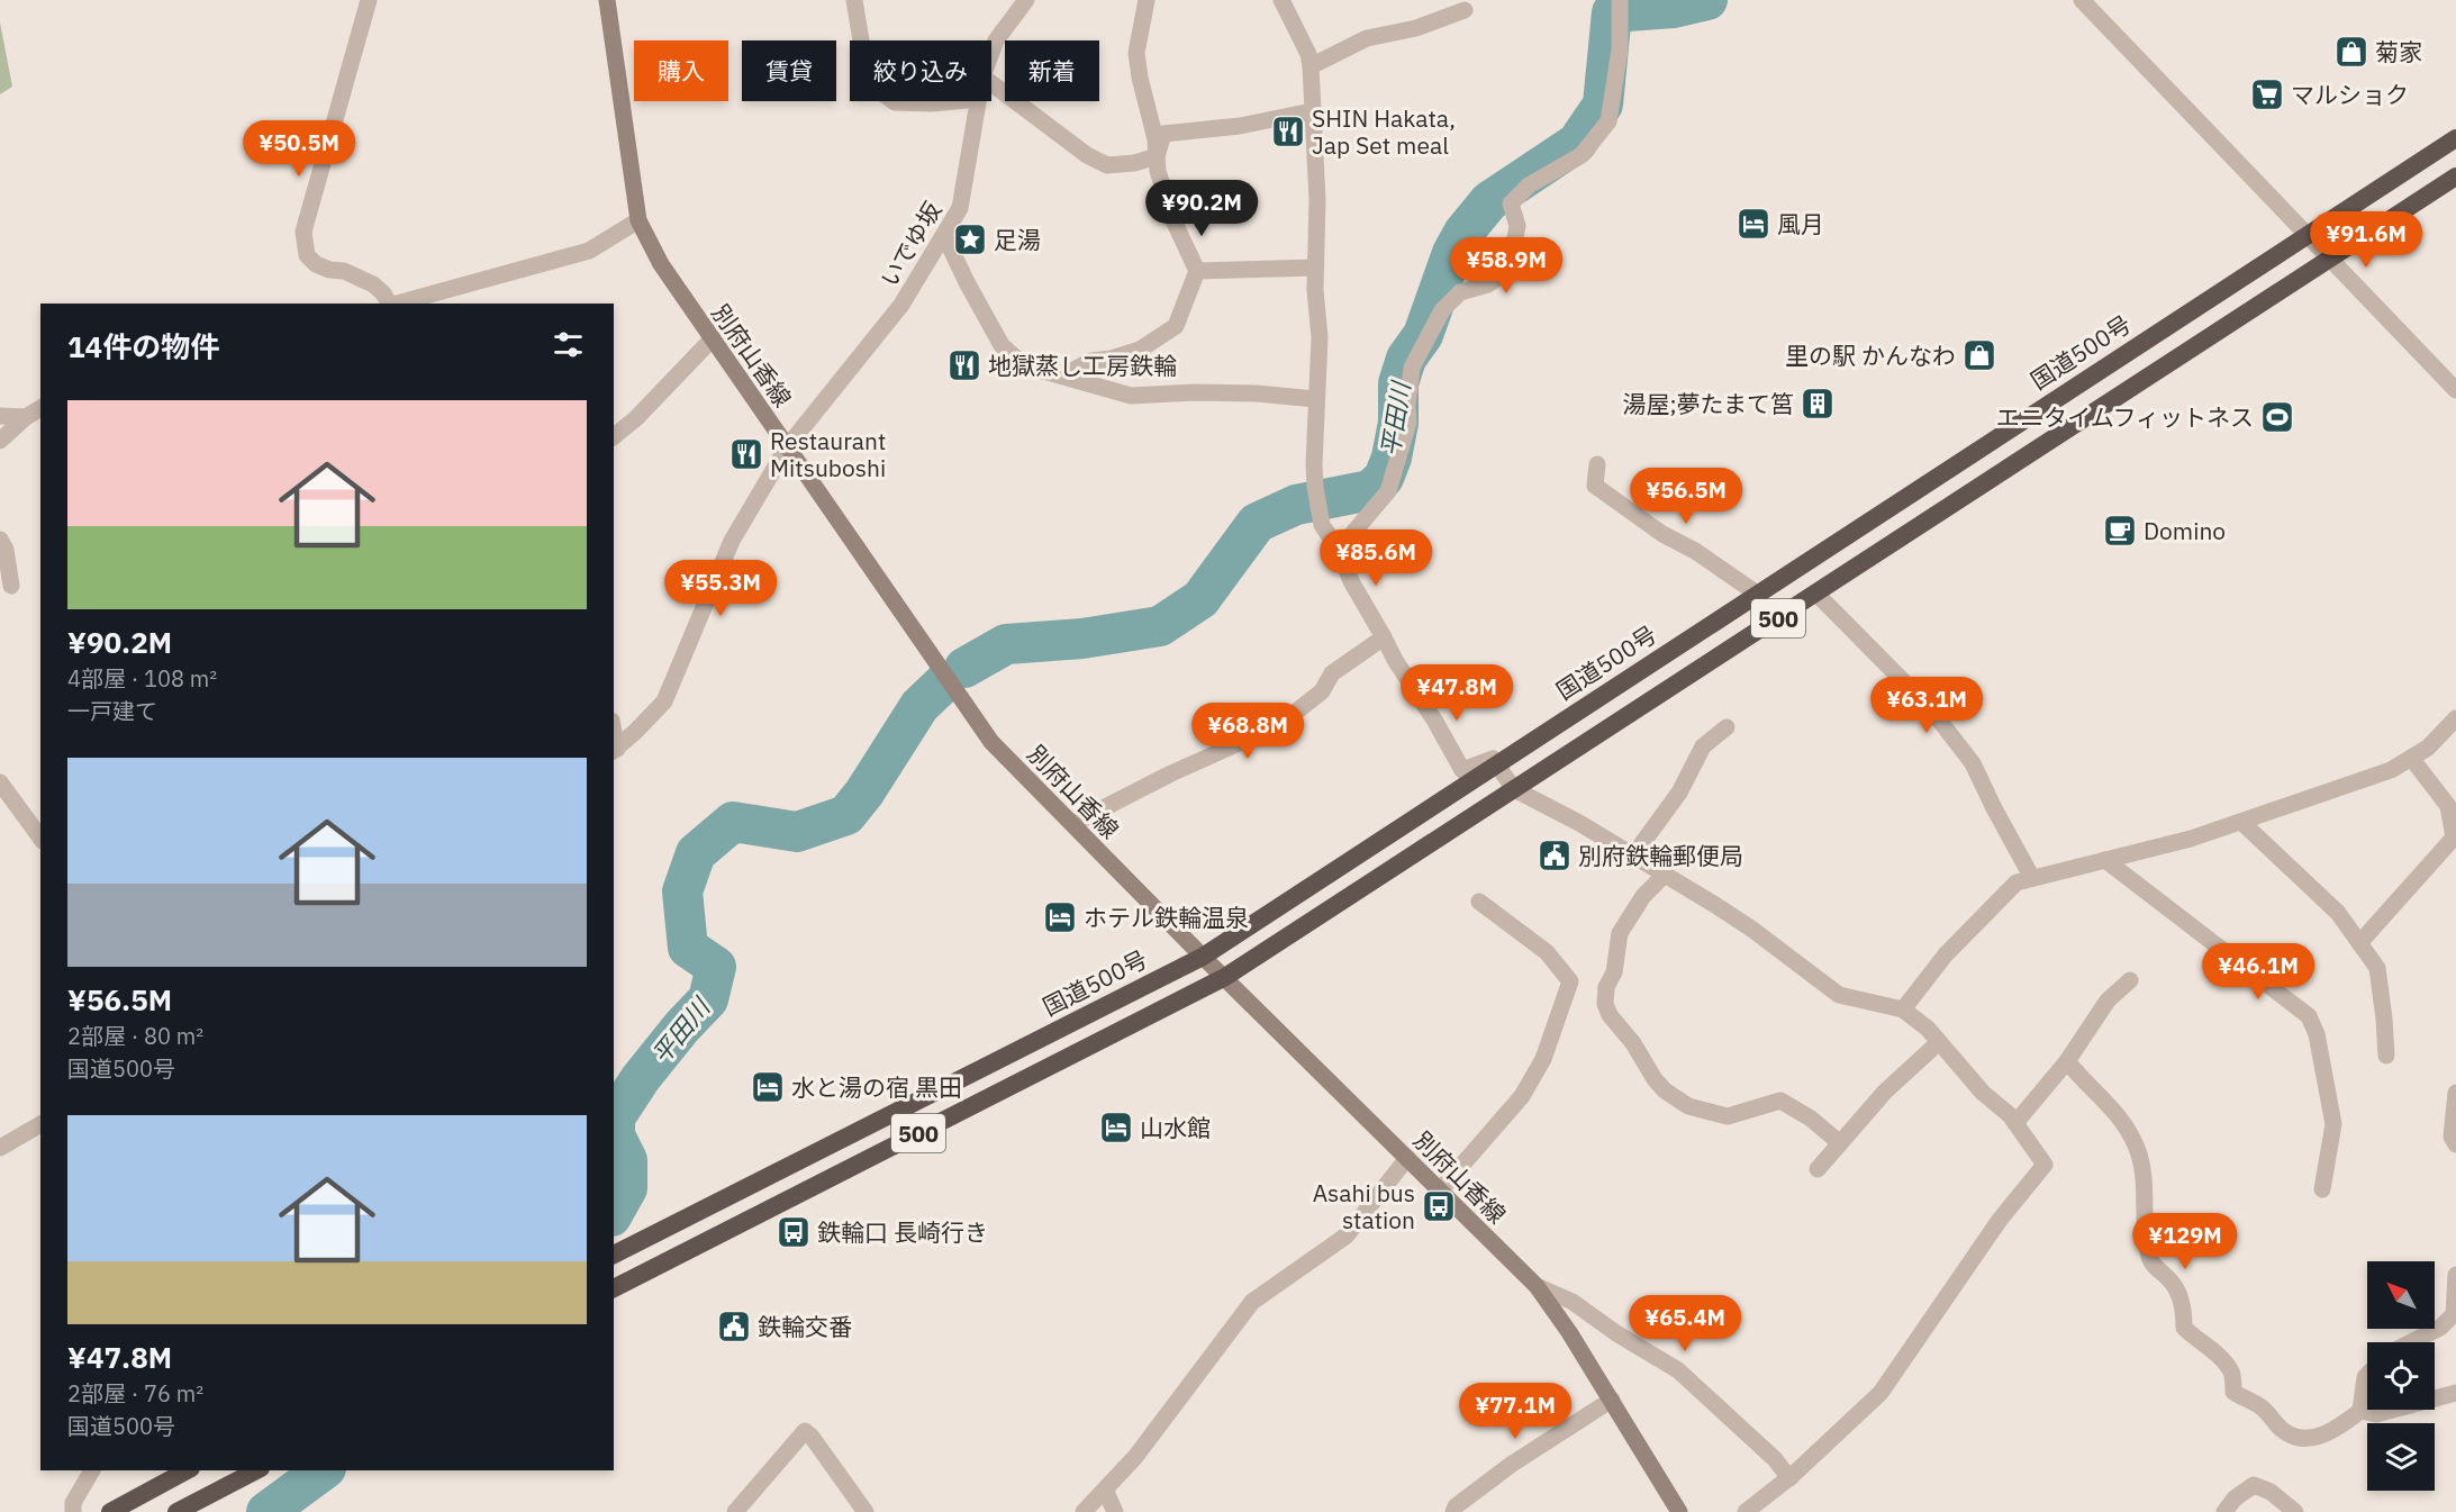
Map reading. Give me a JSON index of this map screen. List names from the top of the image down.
{
  "streets": {
    "highway": ["国道500号", "500"],
    "main road": ["別府山香線"],
    "street": ["いでゆ坂"]
  },
  "crossings": [
    ["いでゆ坂", "別府山香線"],
    ["国道500号", "別府山香線"],
    ["別府山香線", "500"]
  ],
  "water": ["平田川"],
  "places": {
    "shop": ["菊家", "里の駅 かんなわ"],
    "supermarket": ["マルショク"],
    "restaurant": ["SHIN Hakata, Jap Set meal", "地獄蒸し工房鉄輪", "Restaurant Mitsuboshi"],
    "hotel": [
      "風月",
      "ホテル鉄輪温泉",
      "水と湯の宿 黒田",
      "山水館"
    ],
    "place": ["足湯"],
    "building": ["湯屋;夢たまて筥"],
    "sports": ["エニタイムフィットネス"],
    "cafe": ["Domino"],
    "public building": ["別府鉄輪郵便局", "鉄輪交番"],
    "bus stop": ["Asahi bus station", "鉄輪口 長崎行き"]
  },
  "north": "top left",
  "page": {
    "chip": [
      "購入",
      "賃貸",
      "絞り込み",
      "新着"
    ],
    "price": [
      "¥50.5M",
      "¥90.2M",
      "¥91.6M",
      "¥58.9M",
      "¥56.5M",
      "¥85.6M",
      "¥55.3M",
      "¥47.8M",
      "¥63.1M",
      "¥68.8M",
      "¥46.1M",
      "¥129M",
      "¥65.4M",
      "¥77.1M"
    ],
    "heading": "14件の物件",
    "list": [
      {
        "name": "¥90.2M",
        "note": "4部屋 · 108 m² · 一戸建て"
      },
      {
        "name": "¥56.5M",
        "note": "2部屋 · 80 m² · 国道500号"
      },
      {
        "name": "¥47.8M",
        "note": "2部屋 · 76 m² · 国道500号"
      }
    ]
  }
}
